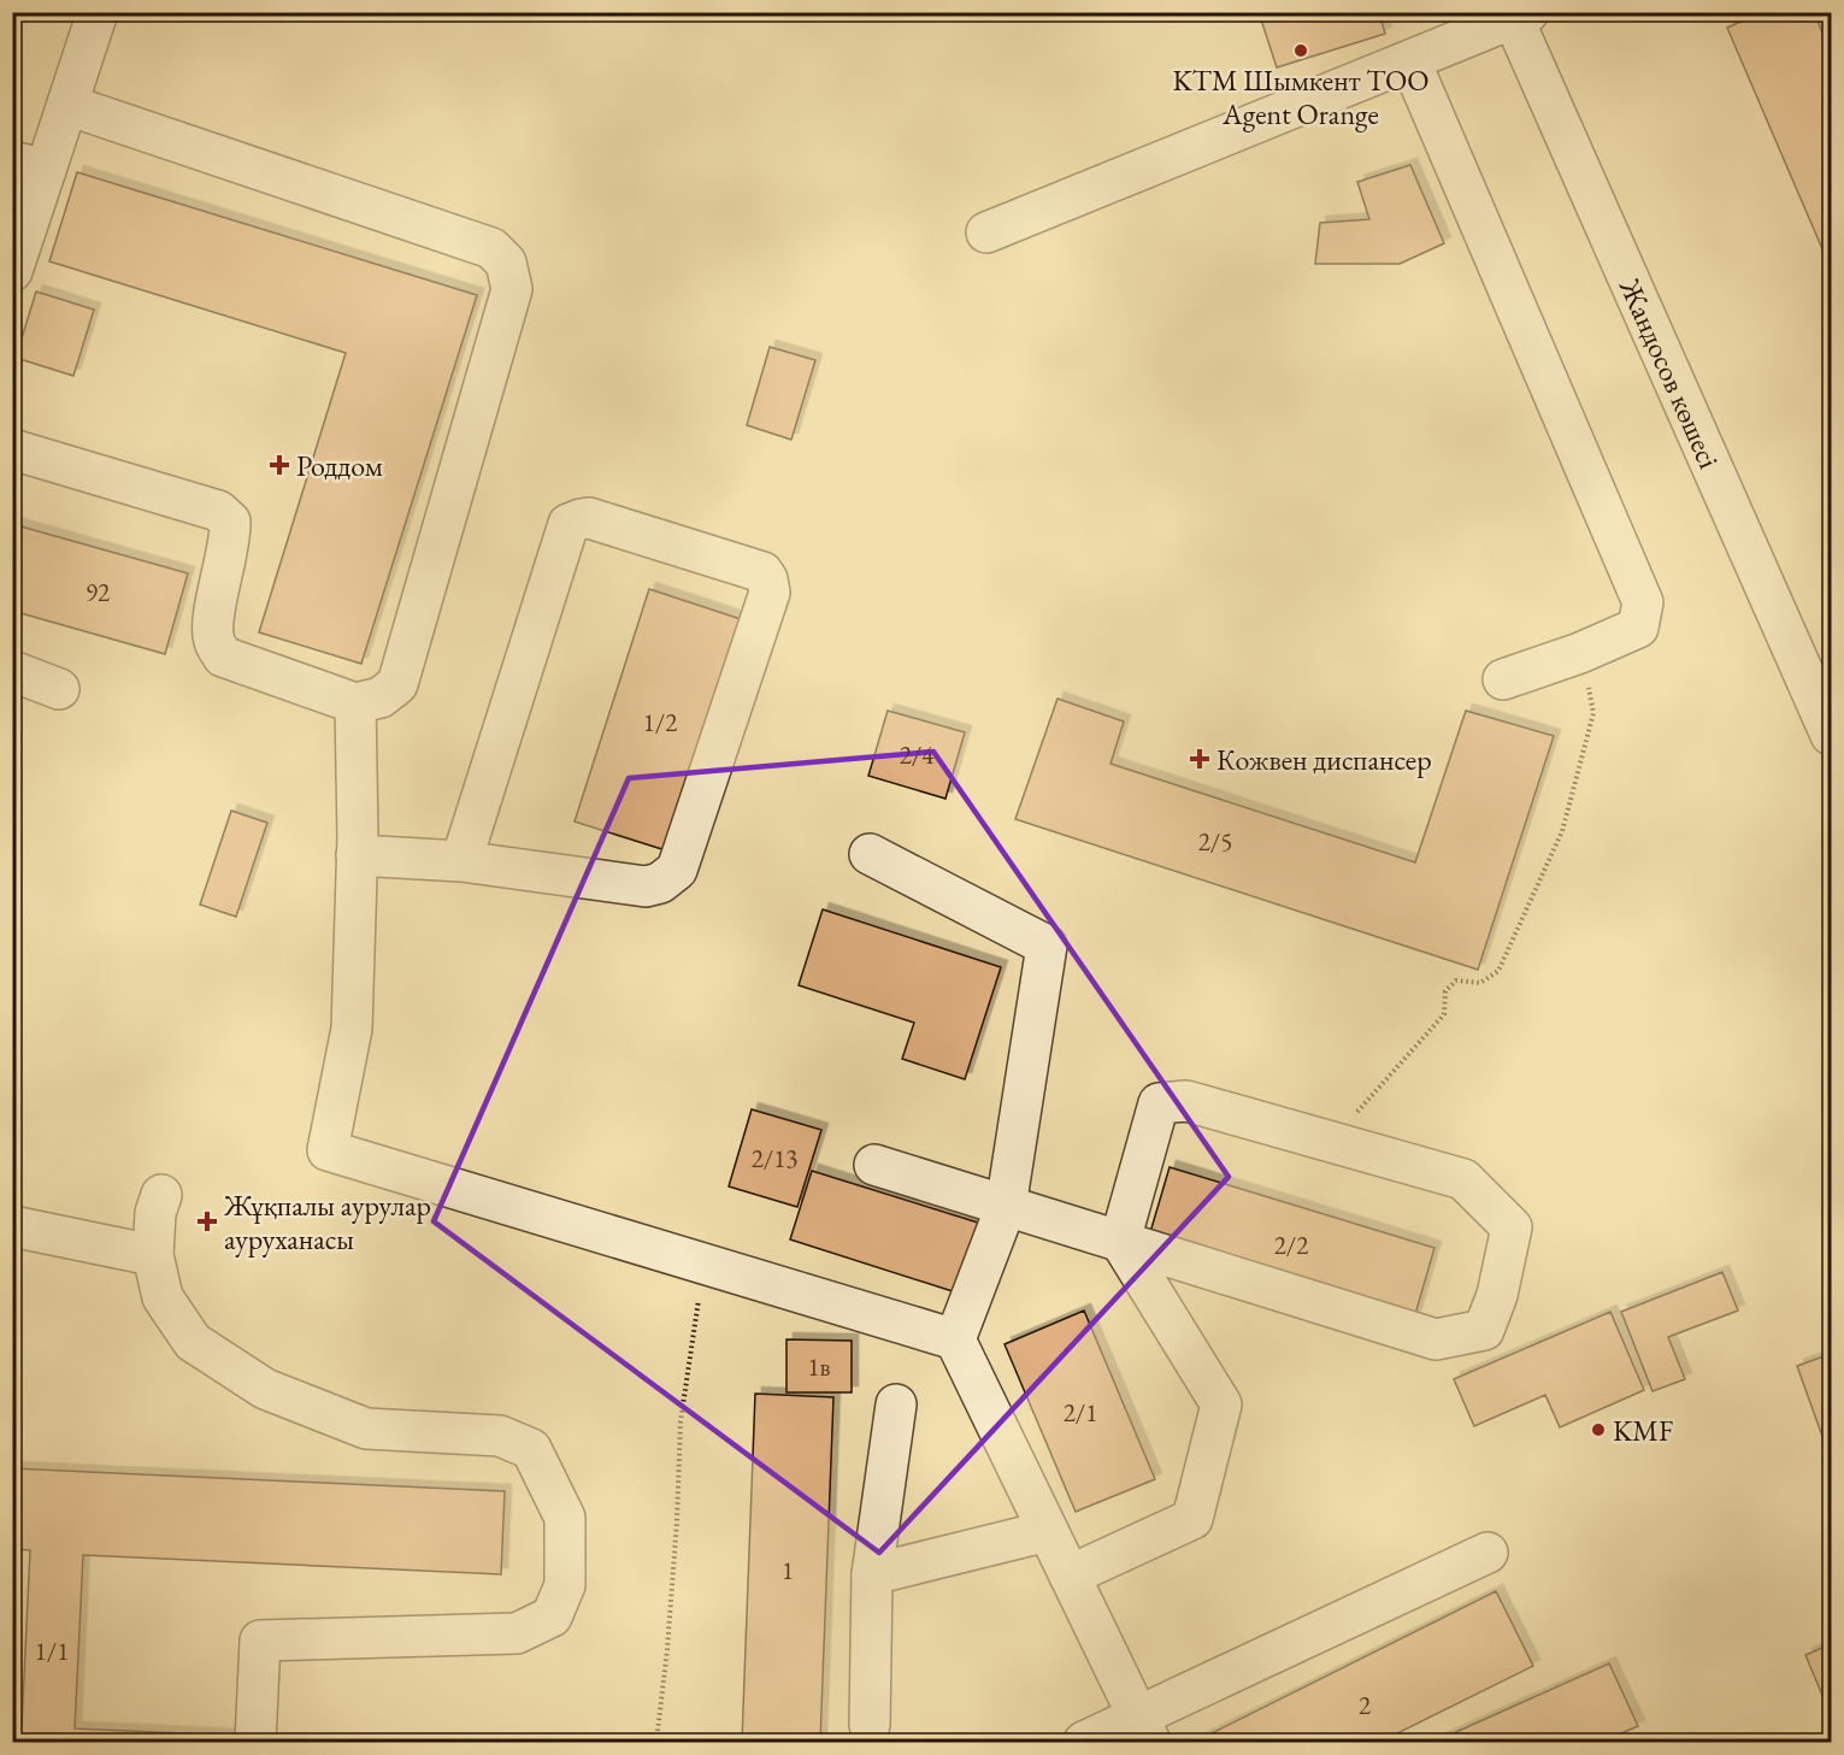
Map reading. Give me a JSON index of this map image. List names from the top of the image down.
{
  "streets": {
    "street": ["Жандосов көшесі"]
  },
  "places": {
    "other": ["KTM Шымкент ТОО Agent Orange", "KMF"],
    "health": ["Роддом", "Кожвен диспансер", "Жұқпалы аурулар ауруханасы"]
  },
  "house_numbers": [
    "92",
    "1/2",
    "2/4",
    "2/5",
    "2/13",
    "2/2",
    "1в",
    "2/1",
    "1",
    "1/1",
    "2"
  ]
}
